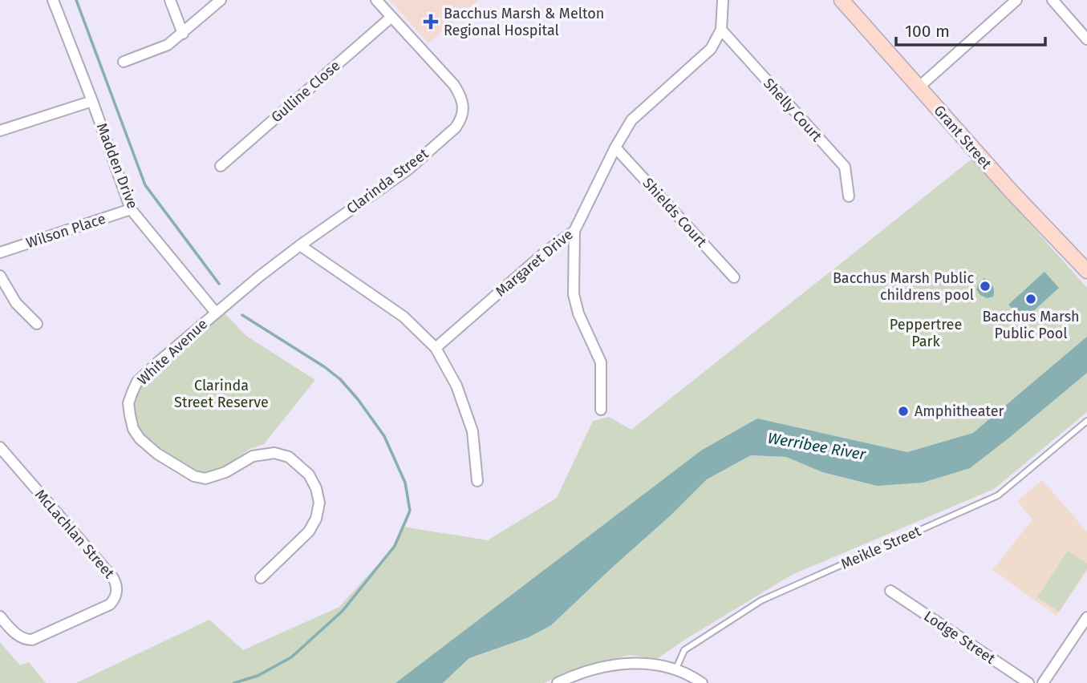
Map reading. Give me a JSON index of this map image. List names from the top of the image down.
{
  "streets": {
    "main road": ["Grant Street"],
    "street": [
      "Gulline Close",
      "Shelly Court",
      "Madden Drive",
      "Clarinda Street",
      "Shields Court",
      "Wilson Place",
      "Margaret Drive",
      "White Avenue",
      "McLachlan Street",
      "Lodge Street"
    ],
    "lane": ["Meikle Street"]
  },
  "crossings": [
    ["Gulline Close", "Clarinda Street"],
    ["Shelly Court", "Margaret Drive"],
    ["Madden Drive", "Clarinda Street"],
    ["Madden Drive", "Wilson Place"],
    ["Madden Drive", "White Avenue"],
    ["Clarinda Street", "White Avenue"],
    ["Shields Court", "Margaret Drive"]
  ],
  "water": ["Werribee River"],
  "parks": ["Peppertree Park", "Clarinda Street Reserve"],
  "places": {
    "health": ["Bacchus Marsh & Melton Regional Hospital"],
    "other": ["Bacchus Marsh Public childrens pool", "Bacchus Marsh Public Pool", "Amphitheater"]
  },
  "scale_bar": "100 m"
}
